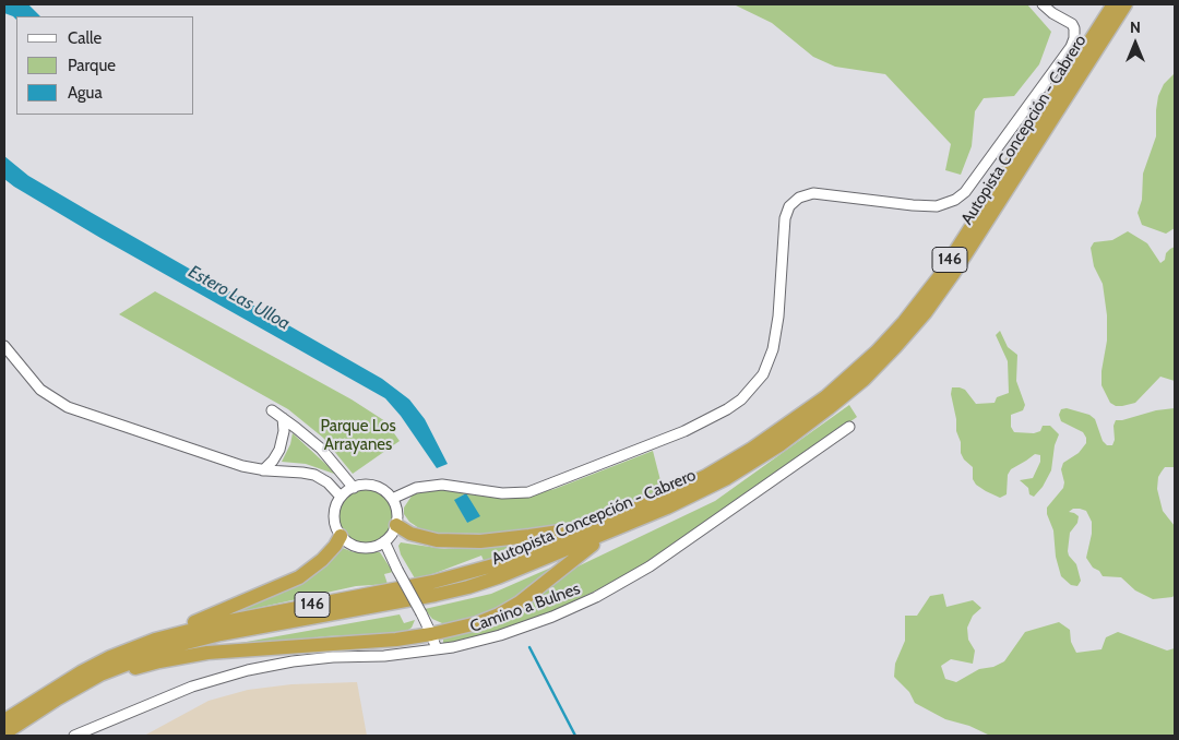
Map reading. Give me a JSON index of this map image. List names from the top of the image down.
{
  "streets": {
    "highway": ["Autopista Concepción - Cabrero", "146"],
    "street": ["Camino a Bulnes"]
  },
  "water": ["Estero Las Ulloa"],
  "parks": ["Parque Los Arrayanes"],
  "legend": ["Calle", "Parque", "Agua"],
  "north": "top"
}
